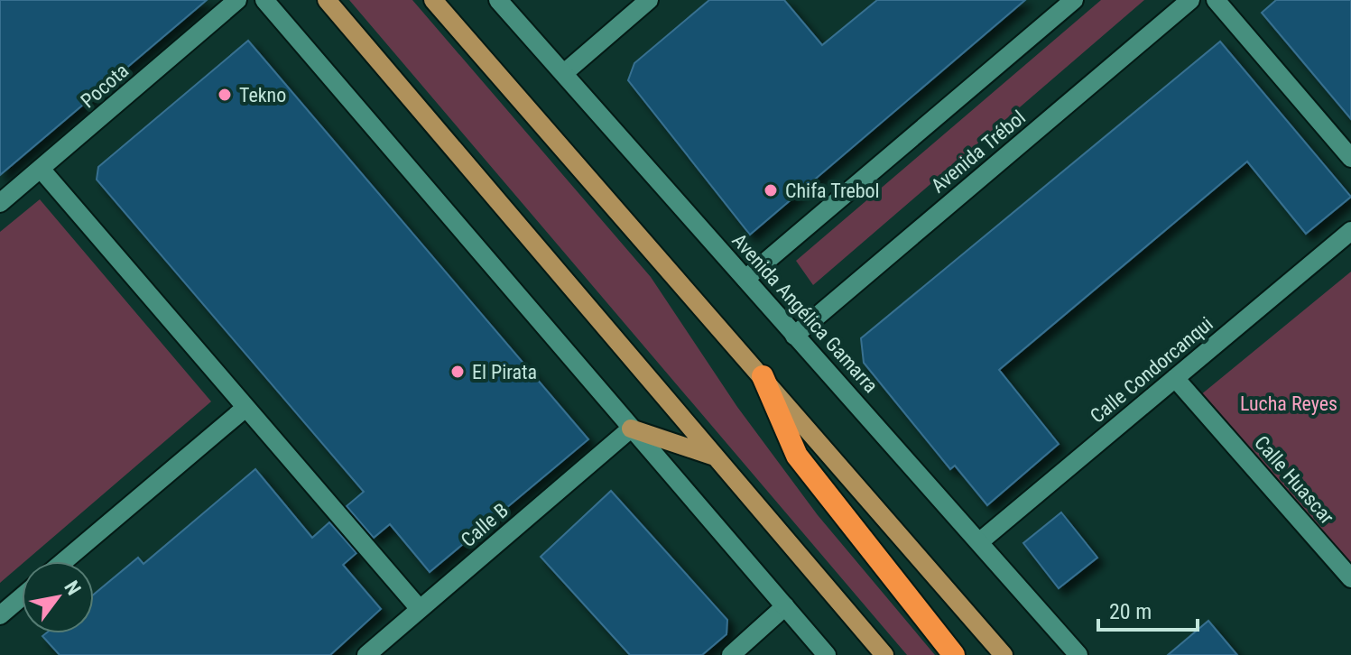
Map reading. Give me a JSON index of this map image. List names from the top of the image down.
{
  "streets": {
    "street": [
      "Pocota",
      "Avenida Trébol",
      "Avenida Angélica Gamarra",
      "Calle Condorcanqui",
      "Calle Huascar",
      "Calle B"
    ]
  },
  "crossings": [
    ["Avenida Trébol", "Avenida Angélica Gamarra"],
    ["Avenida Angélica Gamarra", "Calle Condorcanqui"],
    ["Calle Condorcanqui", "Calle Huascar"]
  ],
  "parks": ["Lucha Reyes"],
  "places": ["Tekno", "Chifa Trebol", "El Pirata"],
  "scale_bar": "20 m",
  "north": "top right"
}
